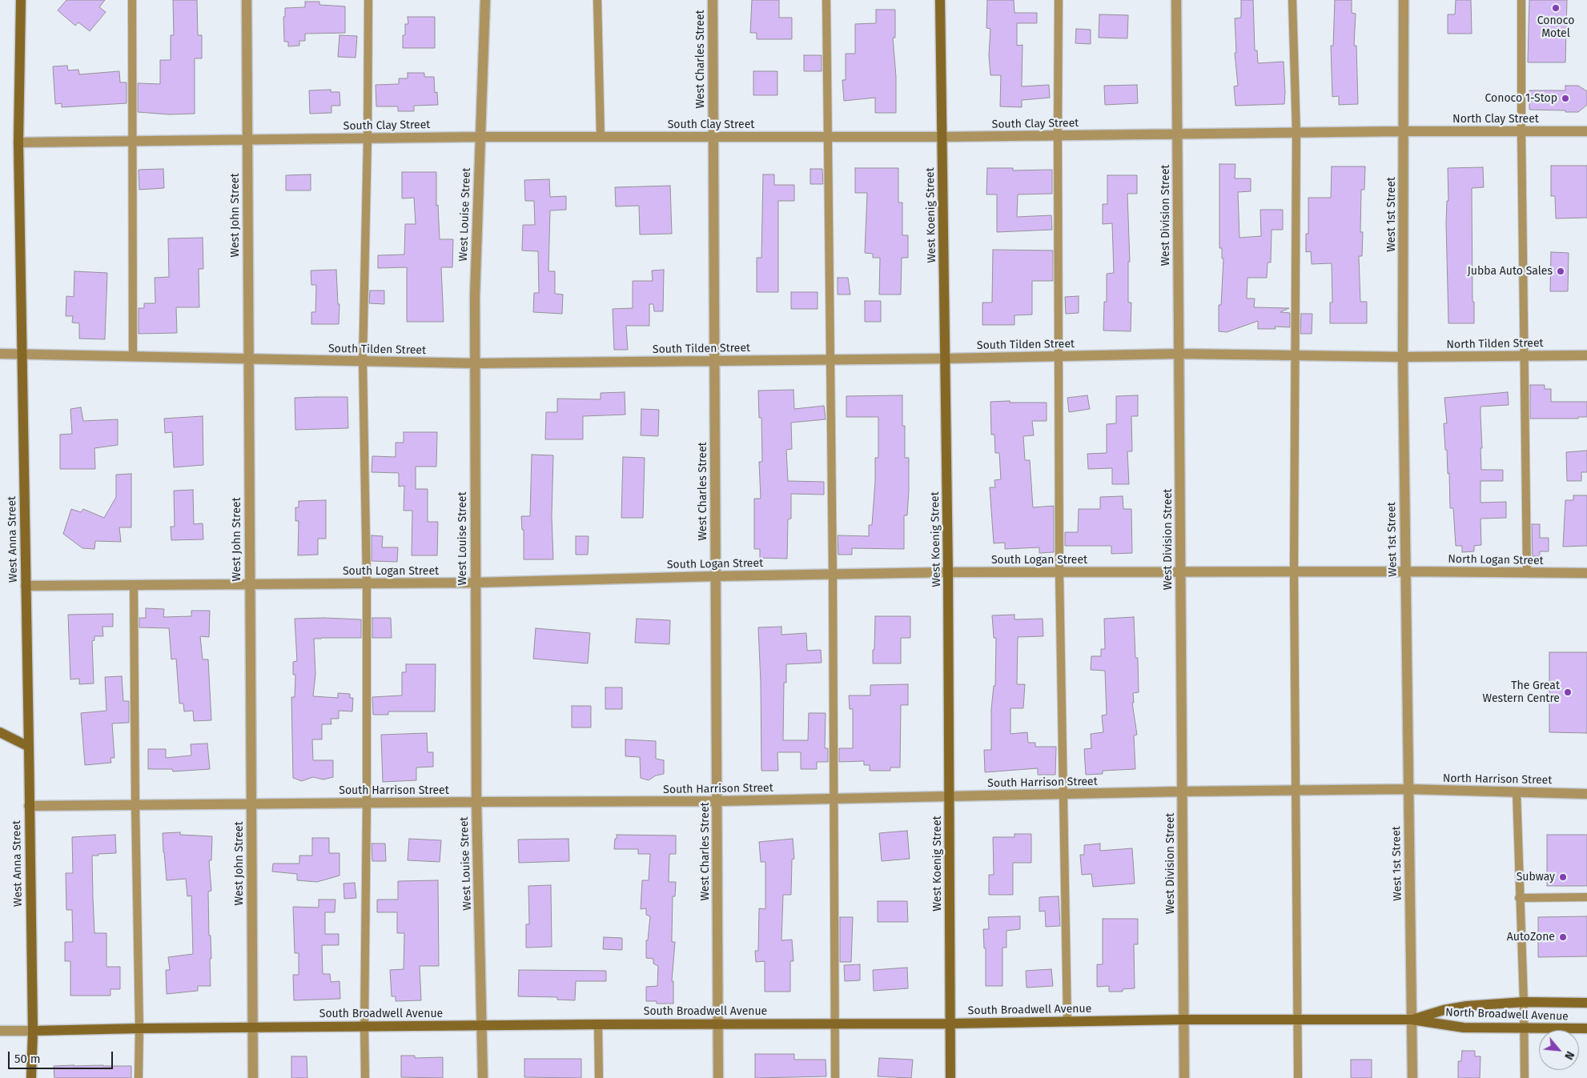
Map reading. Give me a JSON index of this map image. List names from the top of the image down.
{
  "streets": {
    "main road": [
      "West Koenig Street",
      "West Anna Street",
      "South Broadwell Avenue",
      "North Broadwell Avenue"
    ],
    "street": [
      "West Charles Street",
      "North Clay Street",
      "South Clay Street",
      "West Louise Street",
      "West 1st Street",
      "West John Street",
      "West Division Street",
      "North Tilden Street",
      "South Tilden Street",
      "South Logan Street",
      "North Logan Street",
      "North Harrison Street",
      "South Harrison Street"
    ]
  },
  "crossings": [
    ["West Charles Street", "South Clay Street"],
    ["West Charles Street", "South Tilden Street"],
    ["West Charles Street", "South Logan Street"],
    ["West Charles Street", "South Harrison Street"],
    ["West Charles Street", "South Broadwell Avenue"],
    ["North Clay Street", "South Clay Street"],
    ["North Clay Street", "West 1st Street"],
    ["South Clay Street", "West Louise Street"],
    ["South Clay Street", "West 1st Street"],
    ["South Clay Street", "West John Street"],
    ["South Clay Street", "West Koenig Street"],
    ["South Clay Street", "West Division Street"],
    ["South Clay Street", "West Anna Street"],
    ["West Louise Street", "South Tilden Street"],
    ["West Louise Street", "South Logan Street"],
    ["West Louise Street", "South Harrison Street"],
    ["West Louise Street", "South Broadwell Avenue"],
    ["West 1st Street", "North Tilden Street"],
    ["West 1st Street", "South Tilden Street"],
    ["West 1st Street", "South Logan Street"],
    ["West 1st Street", "North Logan Street"],
    ["West 1st Street", "North Harrison Street"],
    ["West 1st Street", "South Harrison Street"],
    ["West 1st Street", "South Broadwell Avenue"],
    ["West 1st Street", "North Broadwell Avenue"],
    ["West John Street", "South Tilden Street"],
    ["West John Street", "South Logan Street"],
    ["West John Street", "South Harrison Street"],
    ["West John Street", "South Broadwell Avenue"],
    ["West Koenig Street", "South Tilden Street"],
    ["West Koenig Street", "South Logan Street"],
    ["West Koenig Street", "South Harrison Street"],
    ["West Koenig Street", "South Broadwell Avenue"],
    ["West Division Street", "South Tilden Street"],
    ["West Division Street", "South Logan Street"],
    ["West Division Street", "South Harrison Street"],
    ["West Division Street", "South Broadwell Avenue"],
    ["North Tilden Street", "South Tilden Street"],
    ["South Tilden Street", "West Anna Street"],
    ["West Anna Street", "South Logan Street"],
    ["West Anna Street", "South Harrison Street"],
    ["West Anna Street", "South Broadwell Avenue"],
    ["South Logan Street", "North Logan Street"],
    ["North Harrison Street", "South Harrison Street"],
    ["South Broadwell Avenue", "North Broadwell Avenue"]
  ],
  "places": [
    "Conoco Motel",
    "Conoco 1-Stop",
    "Jubba Auto Sales",
    "The Great Western Centre",
    "Subway",
    "AutoZone"
  ],
  "scale_bar": "50 m",
  "north": "bottom right"
}
